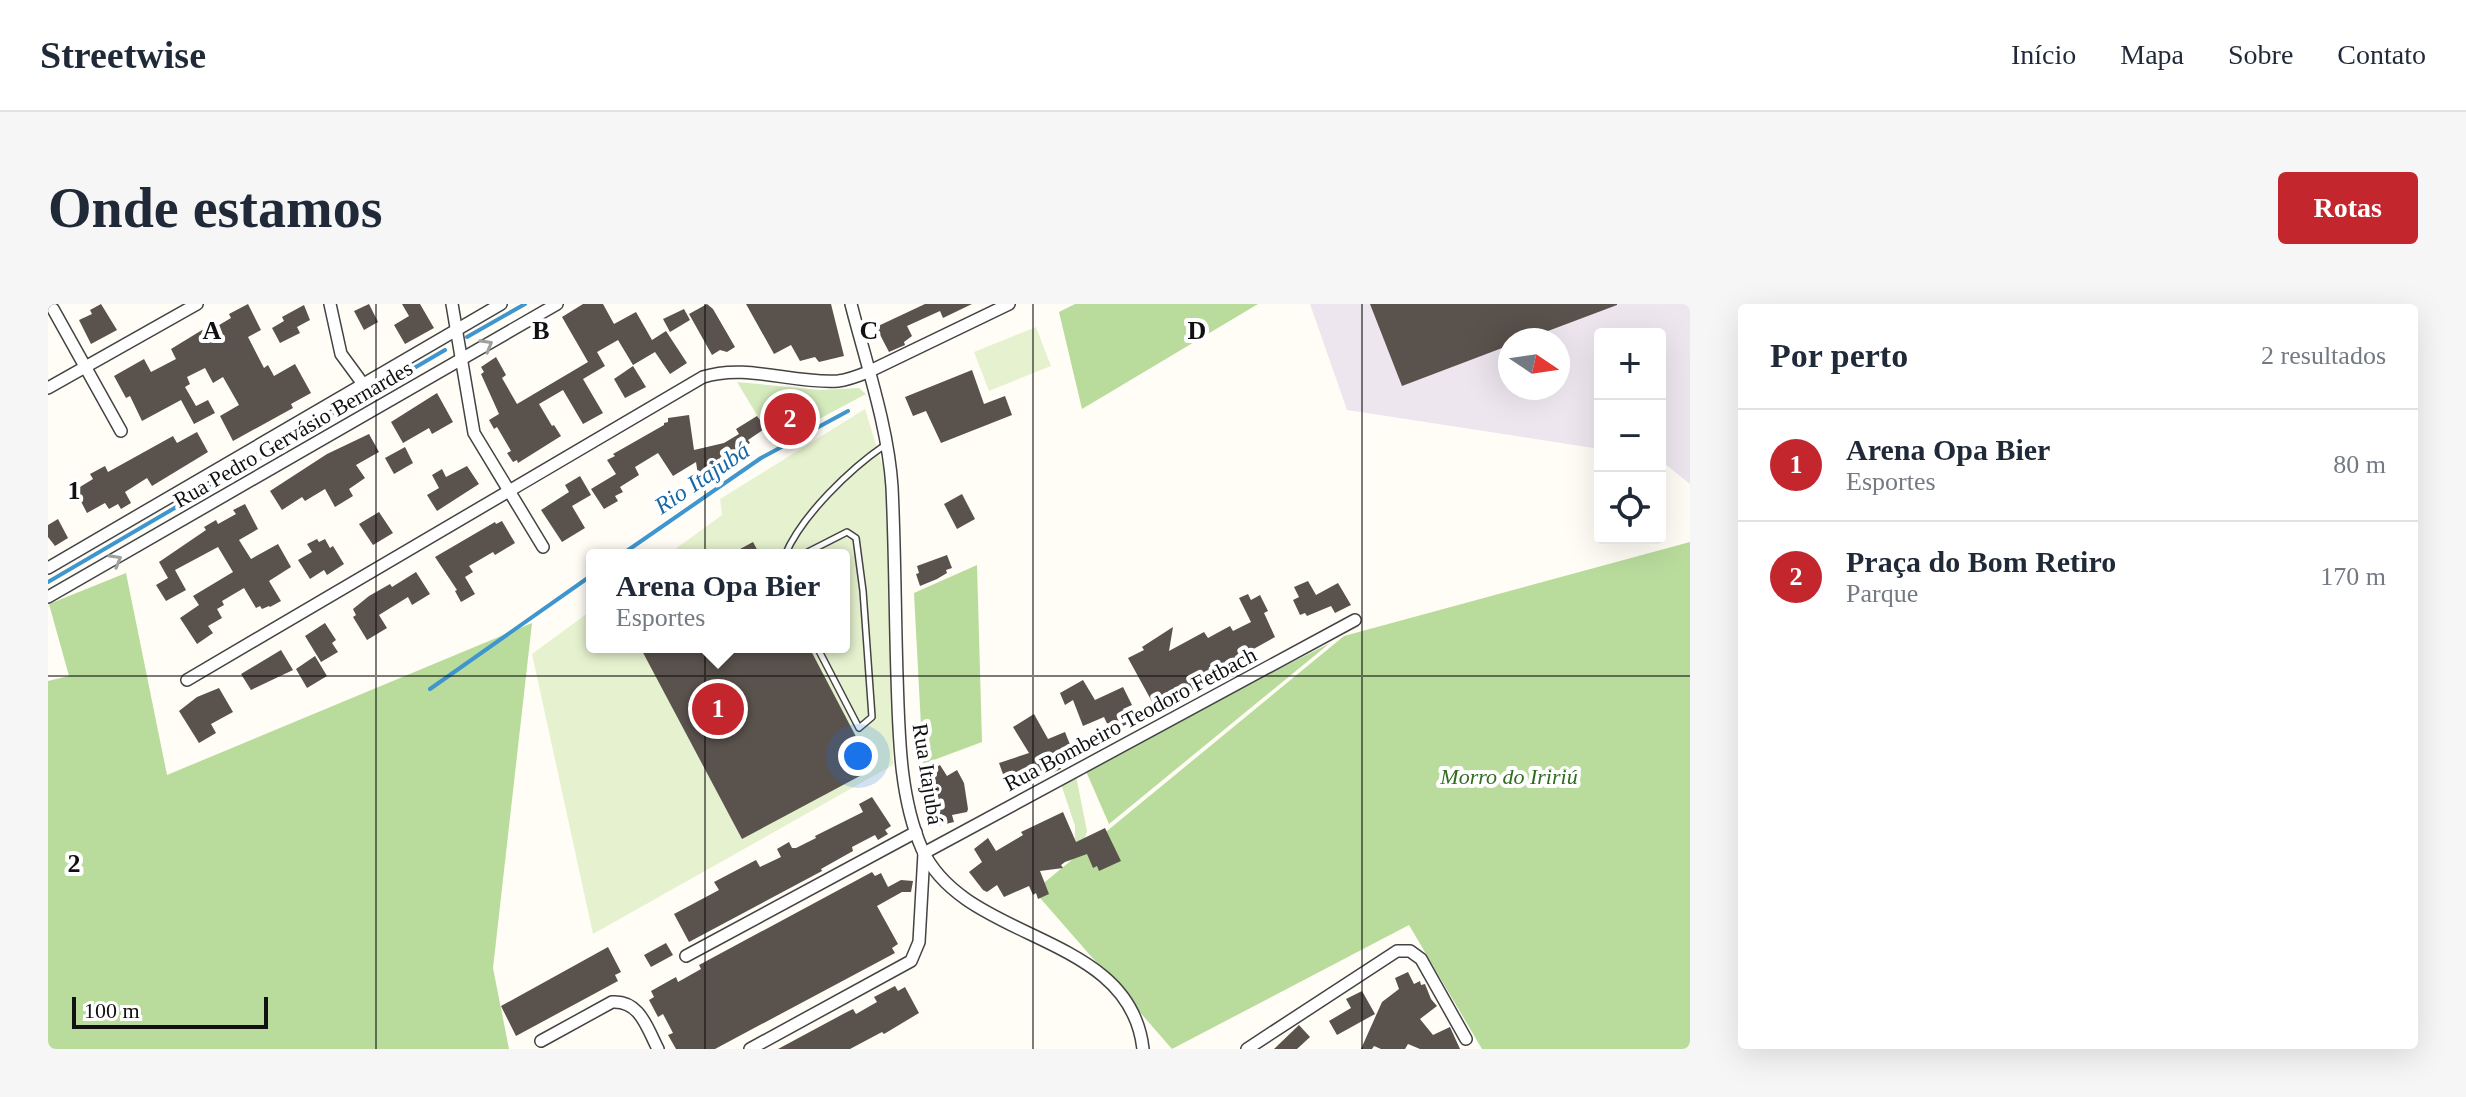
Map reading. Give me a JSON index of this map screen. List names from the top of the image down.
{
  "streets": {
    "street": ["Rua Pedro Gervásio Bernardes", "Rua Bombeiro Teodoro Fetbach", "Rua Itajubá"]
  },
  "crossings": [
    ["Rua Bombeiro Teodoro Fetbach", "Rua Itajubá"]
  ],
  "water": ["Rio Itajubá"],
  "parks": ["Morro do Iririú"],
  "scale_bar": "100 m",
  "north": "right",
  "page": {
    "header": "Streetwise",
    "nav": [
      "Início",
      "Mapa",
      "Sobre",
      "Contato"
    ],
    "buttons": "Rotas",
    "title": "Onde estamos",
    "heading": ["Por perto", "2 resultados"],
    "map_buttons": ["+", "−"],
    "pins": ["2", "1"],
    "list": [
      {
        "mark": "1",
        "name": "Arena Opa Bier",
        "note": "Esportes",
        "value": "80 m"
      },
      {
        "mark": "2",
        "name": "Praça do Bom Retiro",
        "note": "Parque",
        "value": "170 m"
      }
    ],
    "popup": ["Arena Opa Bier", "Esportes"],
    "scale": "100 m"
  },
  "grid": {
    "columns": [
      "A",
      "B",
      "C",
      "D"
    ],
    "rows": ["1", "2"]
  }
}
